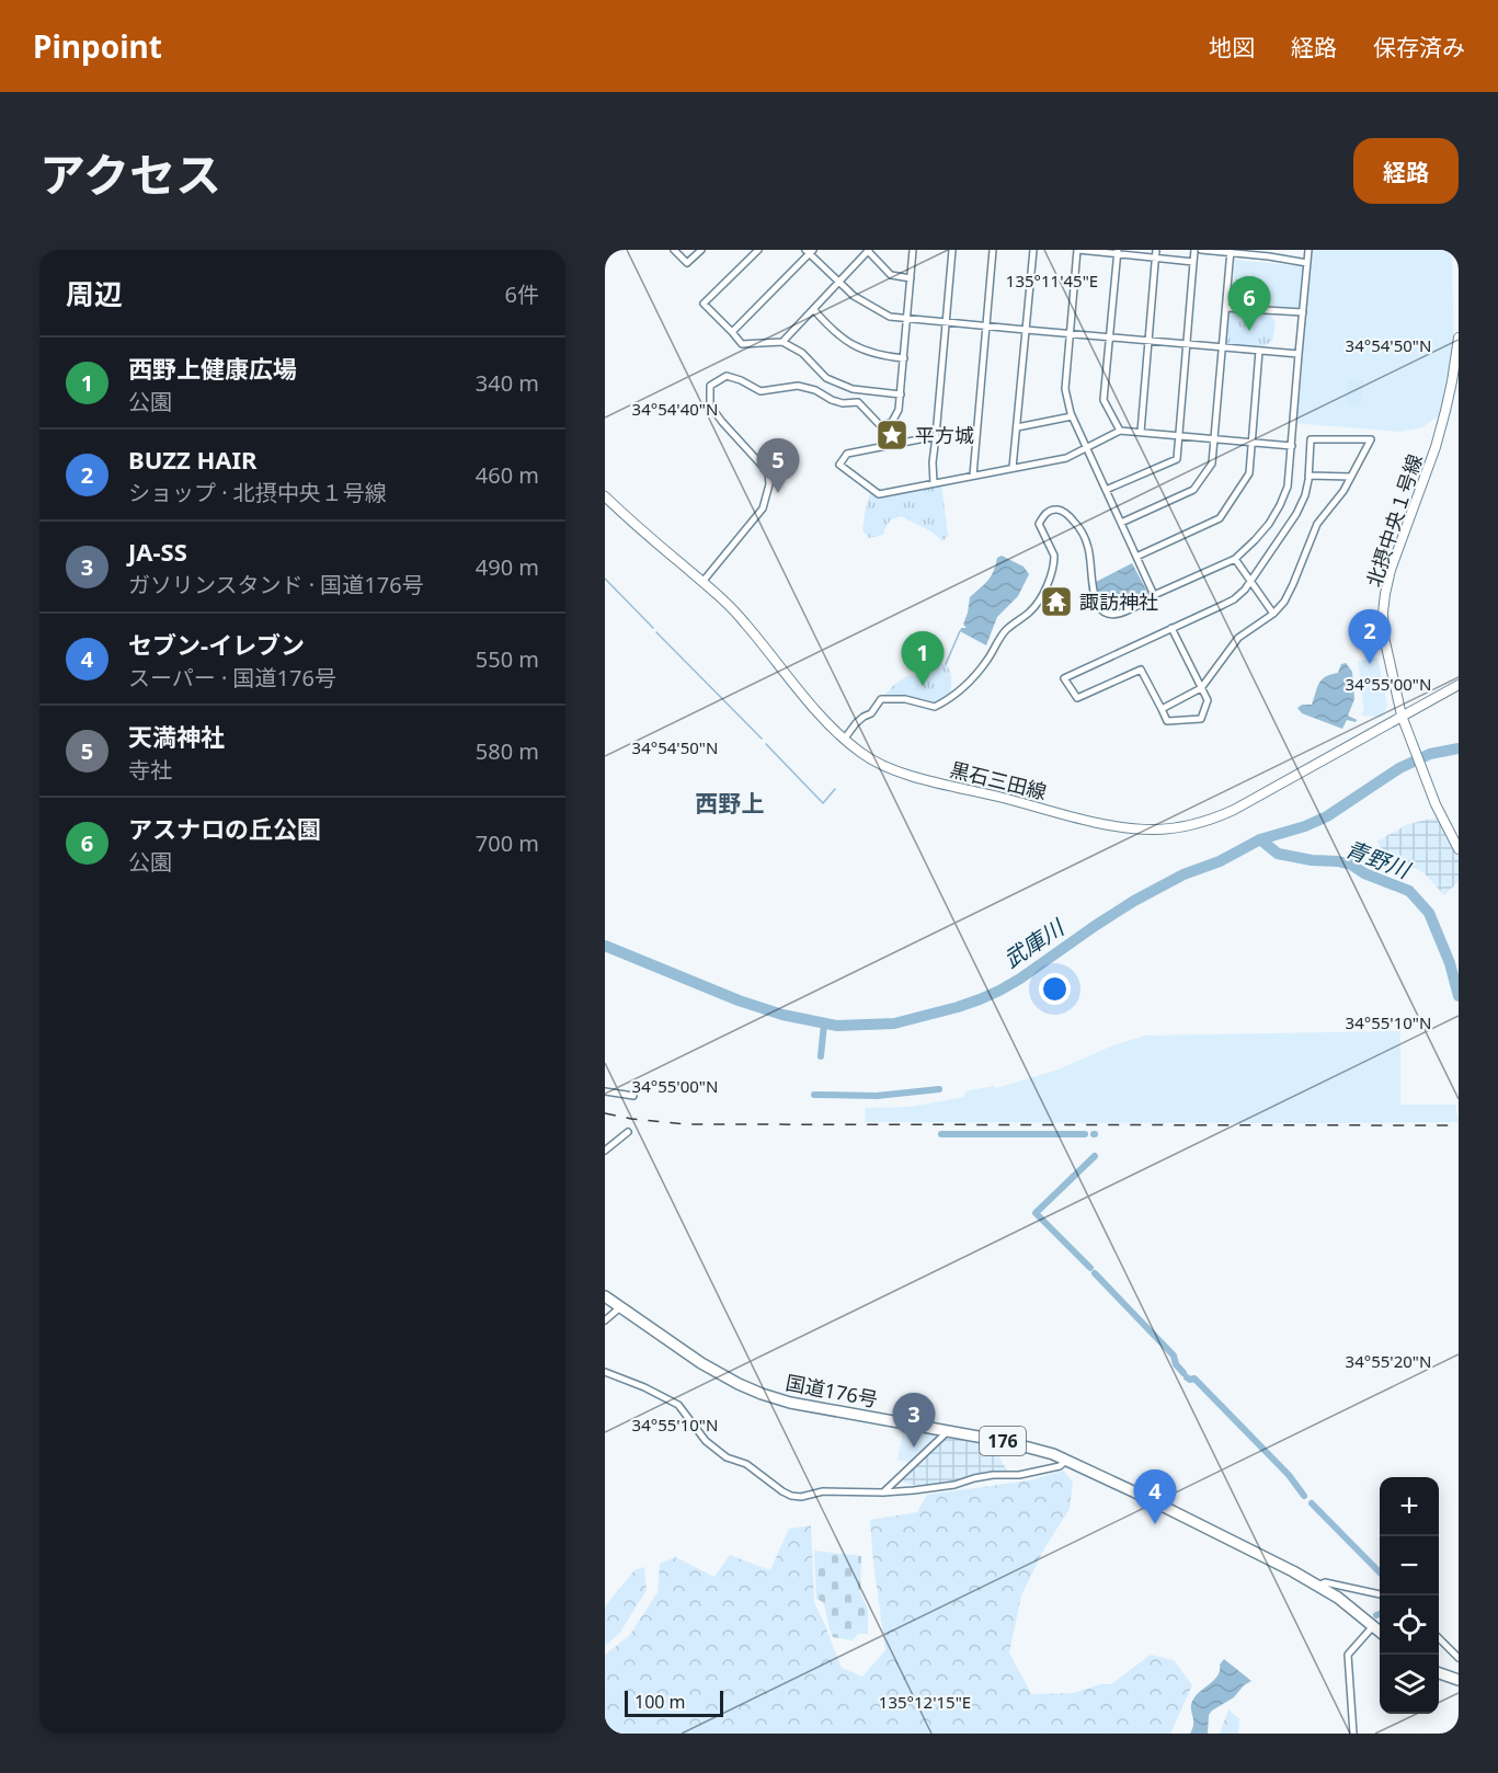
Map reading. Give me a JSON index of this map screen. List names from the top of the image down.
{
  "streets": {
    "highway": ["国道176号", "176"],
    "main road": ["北摂中央１号線", "黒石三田線"]
  },
  "crossings": [
    ["北摂中央１号線", "黒石三田線"]
  ],
  "districts": ["西野上"],
  "water": ["青野川", "武庫川"],
  "places": {
    "place": ["平方城"],
    "temple": ["諏訪神社"]
  },
  "scale_bar": "100 m",
  "page": {
    "header": "Pinpoint",
    "nav": ["地図", "経路", "保存済み"],
    "title": "アクセス",
    "buttons": "経路",
    "heading": ["周辺", "6件"],
    "pins": [
      "6",
      "5",
      "2",
      "1",
      "3",
      "4"
    ],
    "list": [
      {
        "mark": "1",
        "name": "西野上健康広場",
        "note": "公園",
        "value": "340 m"
      },
      {
        "mark": "2",
        "name": "BUZZ HAIR",
        "note": "ショップ · 北摂中央１号線",
        "value": "460 m"
      },
      {
        "mark": "3",
        "name": "JA-SS",
        "note": "ガソリンスタンド · 国道176号",
        "value": "490 m"
      },
      {
        "mark": "4",
        "name": "セブン-イレブン",
        "note": "スーパー · 国道176号",
        "value": "550 m"
      },
      {
        "mark": "5",
        "name": "天満神社",
        "note": "寺社",
        "value": "580 m"
      },
      {
        "mark": "6",
        "name": "アスナロの丘公園",
        "note": "公園",
        "value": "700 m"
      }
    ],
    "map_buttons": ["+", "−"],
    "scale": "100 m"
  },
  "coordinates": [
    "135°11'45\"E",
    "34°54'50\"N",
    "34°54'40\"N",
    "34°55'00\"N",
    "34°55'10\"N",
    "34°55'20\"N",
    "135°12'15\"E"
  ]
}
